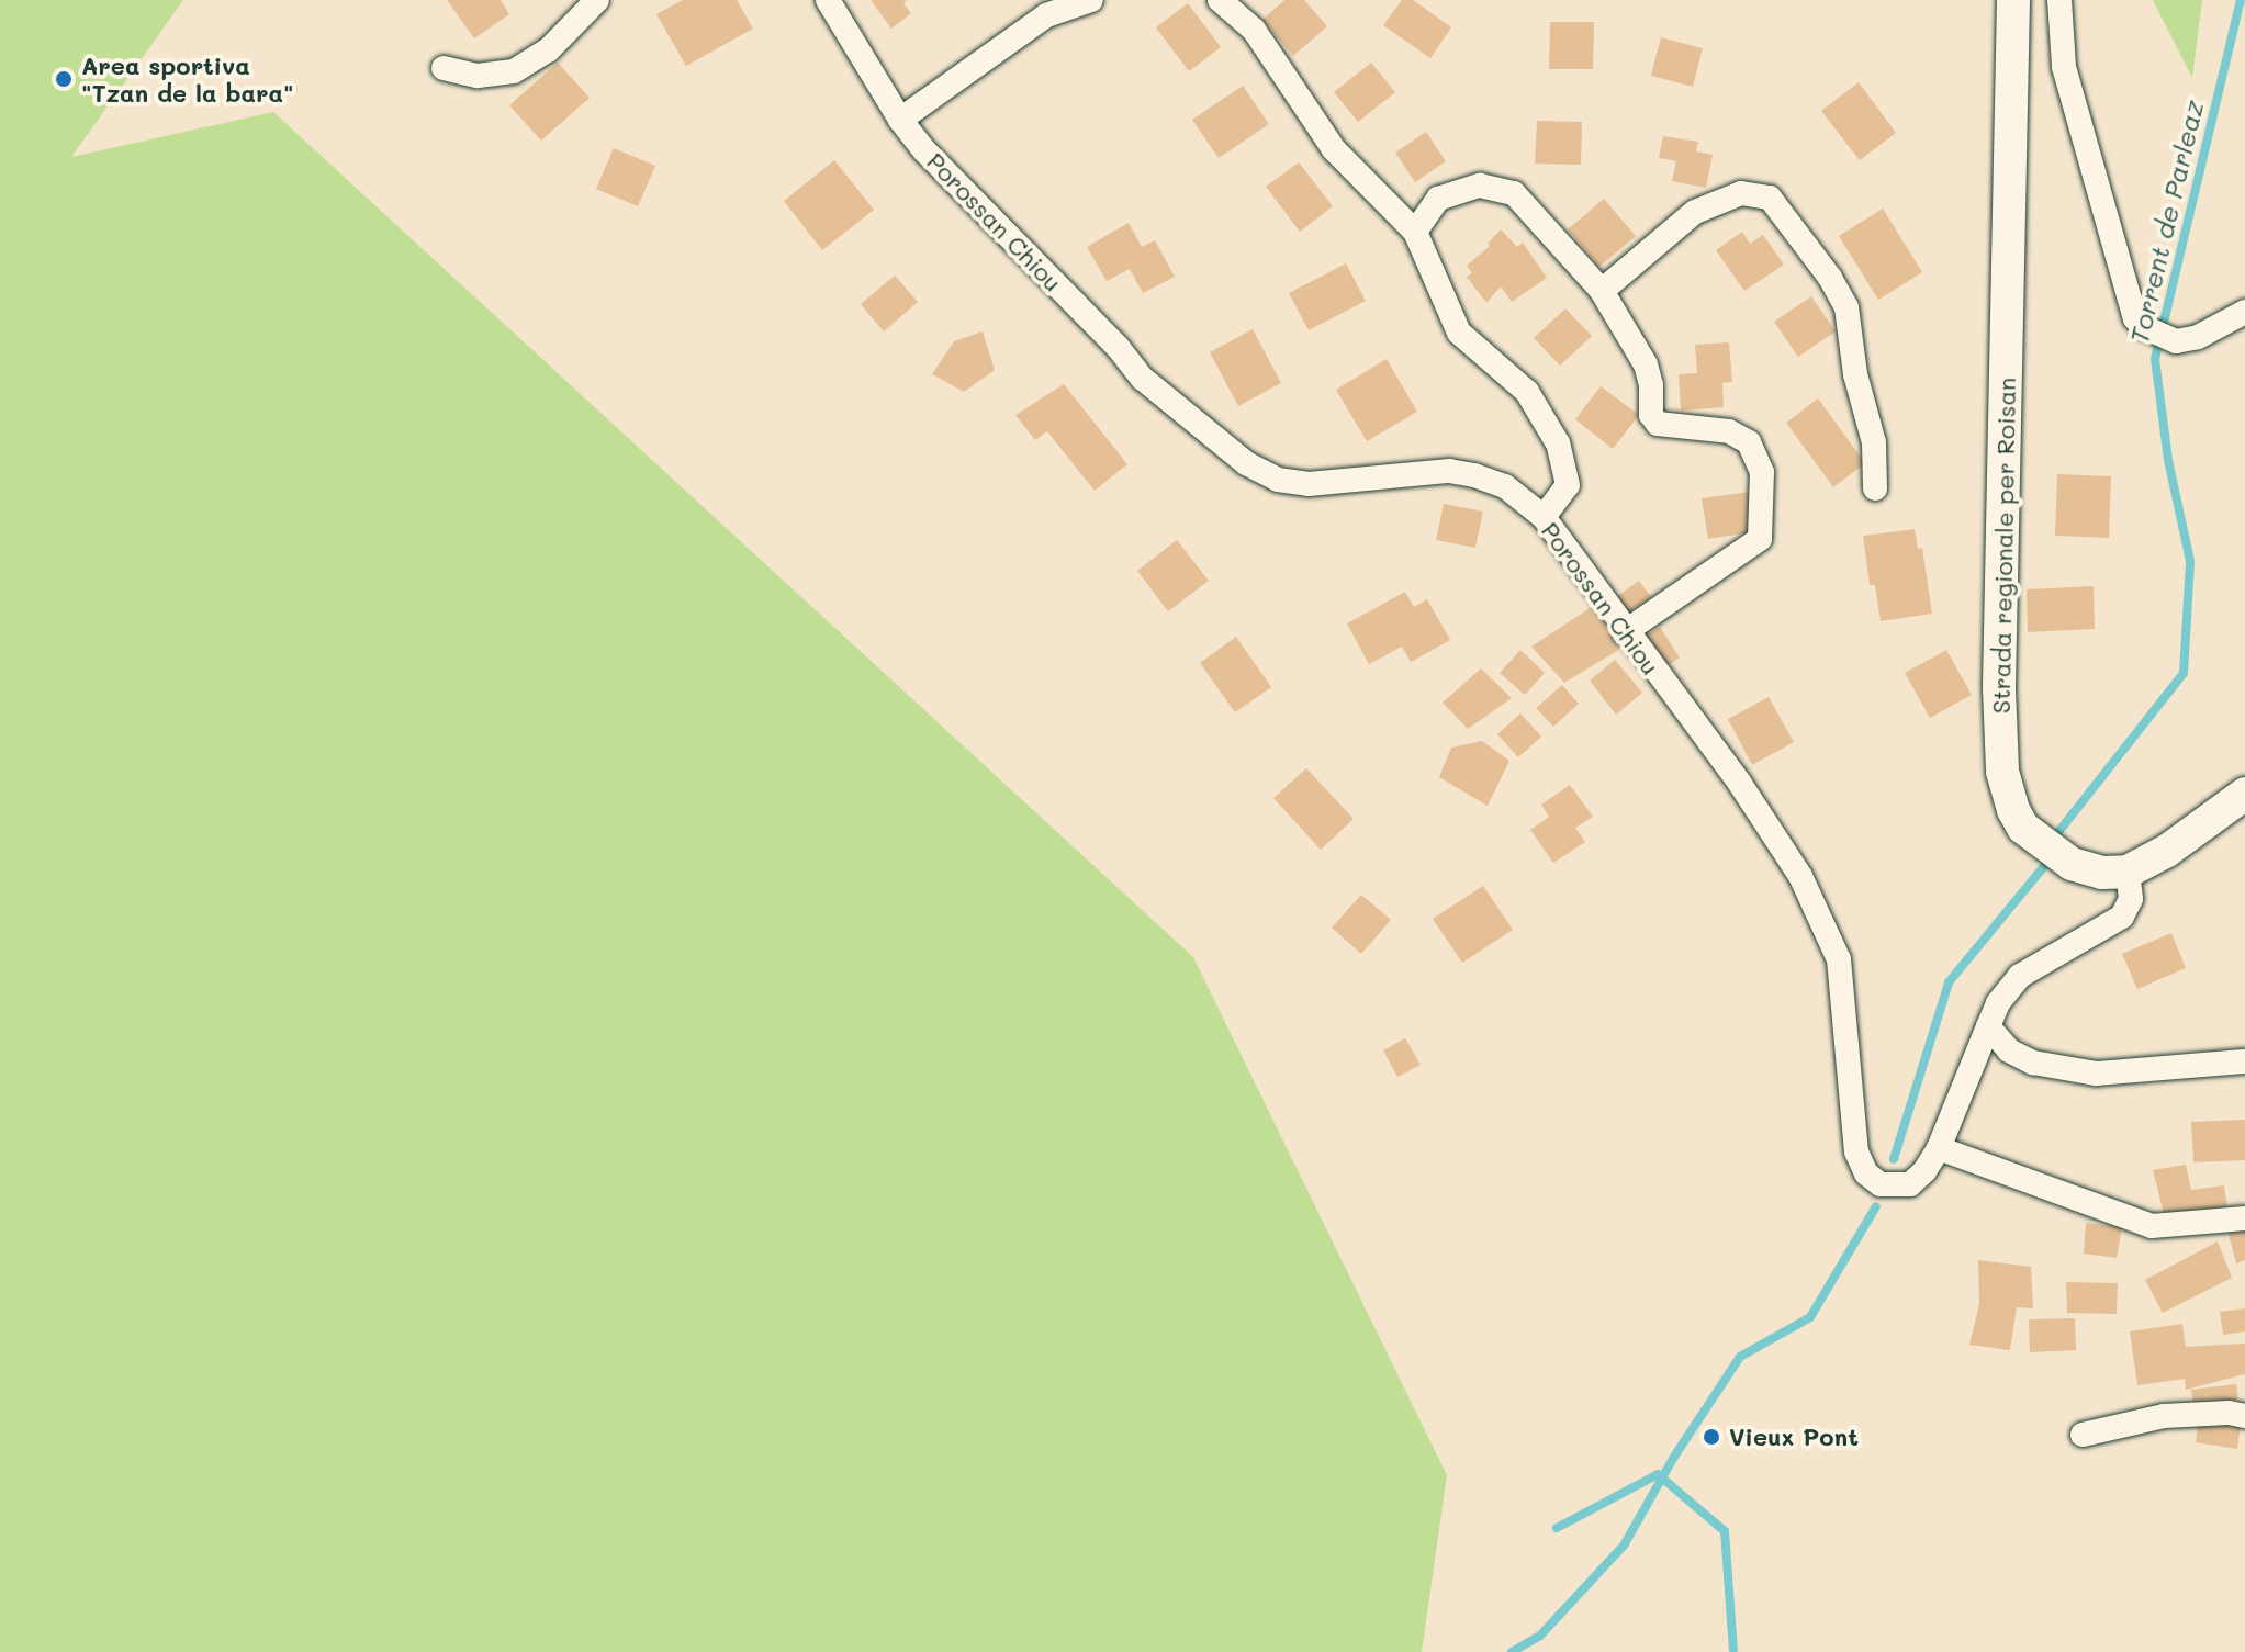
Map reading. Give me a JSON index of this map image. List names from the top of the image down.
{
  "streets": {
    "main road": ["Strada regionale per Roisan"],
    "street": ["Porossan Chiou"]
  },
  "crossings": [
    ["Porossan Chiou", "Strada regionale per Roisan"]
  ],
  "water": ["Torrent de Parleaz"],
  "places": ["Area sportiva \"Tzan de la bara\"", "Vieux Pont"]
}
